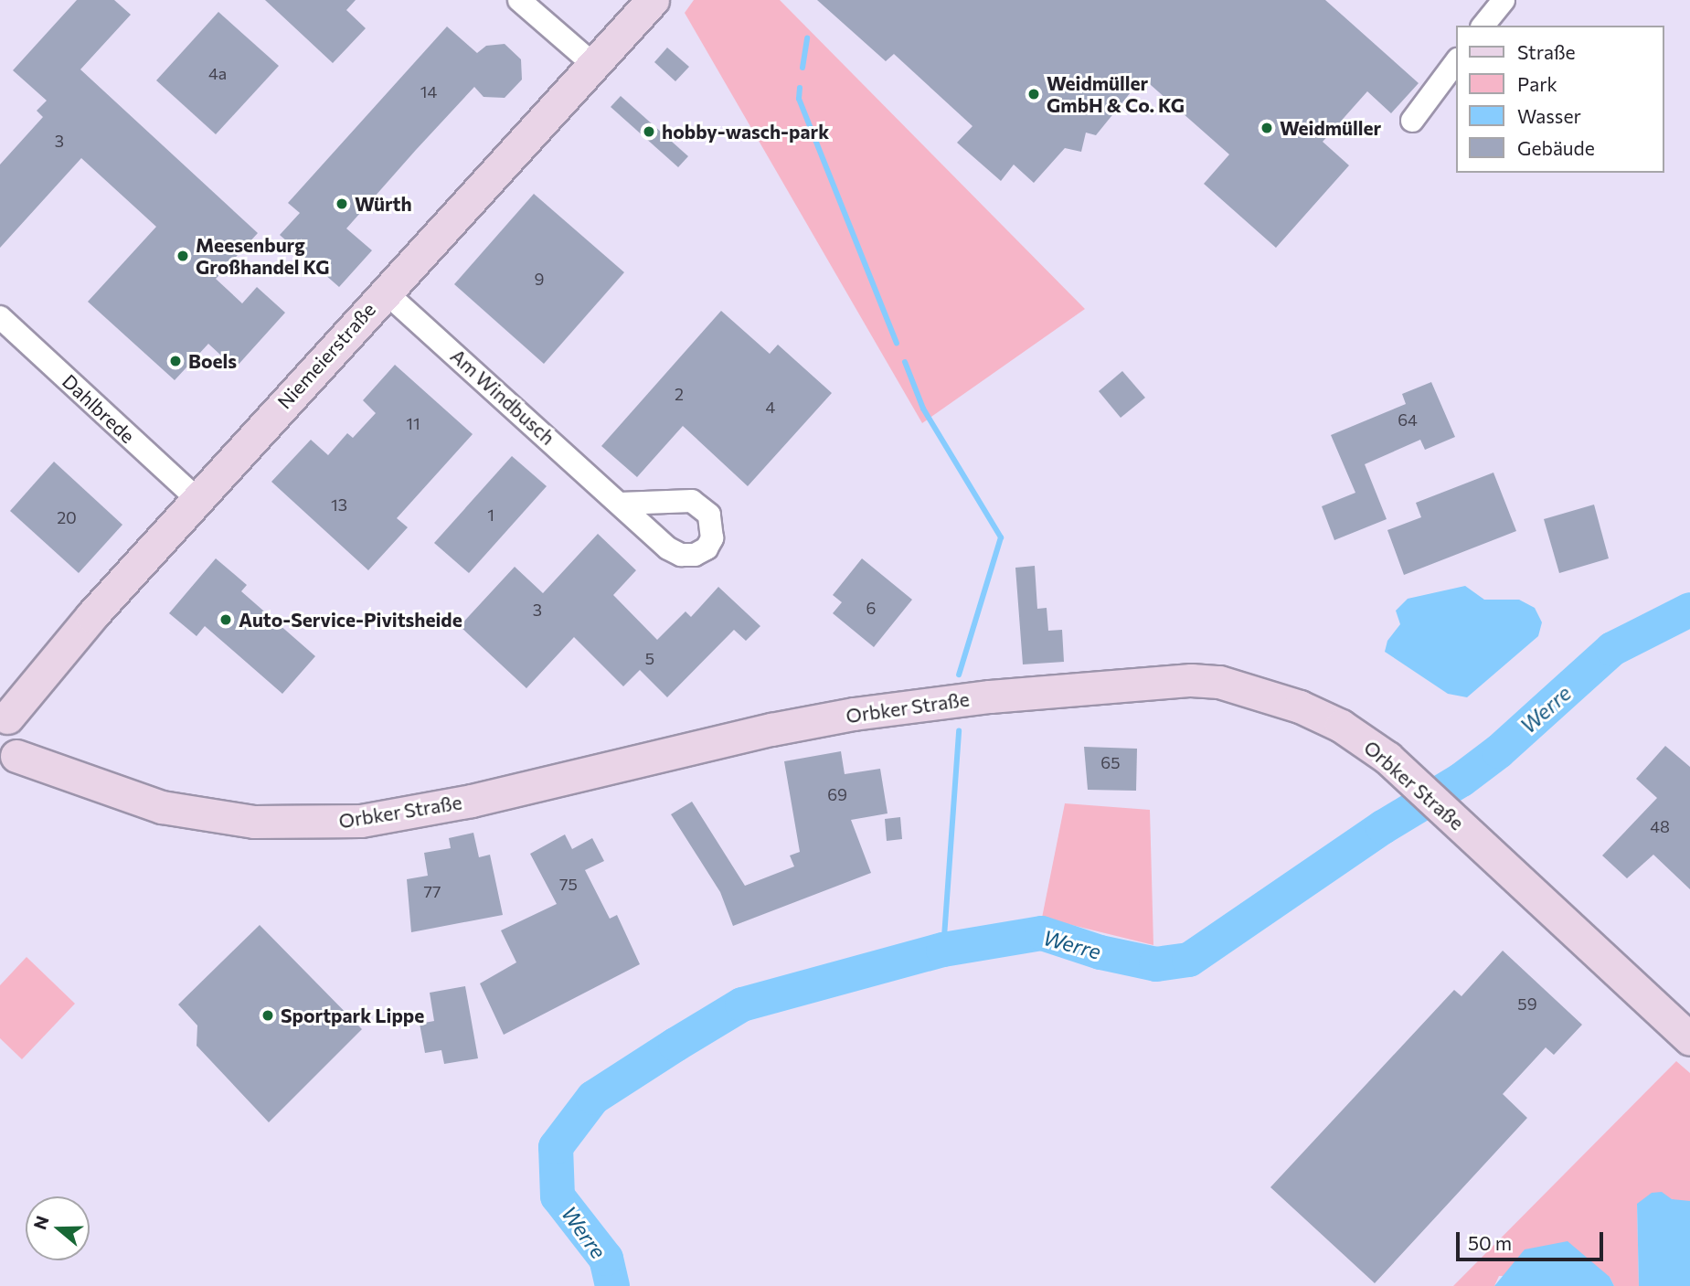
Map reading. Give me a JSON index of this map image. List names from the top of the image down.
{
  "streets": {
    "street": [
      "Niemeierstraße",
      "Am Windbusch",
      "Dahlbrede",
      "Orbker Straße"
    ]
  },
  "crossings": [
    ["Niemeierstraße", "Am Windbusch"],
    ["Niemeierstraße", "Dahlbrede"]
  ],
  "water": ["Werre"],
  "places": [
    "Weidmüller GmbH & Co. KG",
    "Weidmüller",
    "hobby-wasch-park",
    "Würth",
    "Meesenburg Großhandel KG",
    "Boels",
    "Auto-Service-Pivitsheide",
    "Sportpark Lippe"
  ],
  "house_numbers": [
    "4a",
    "14",
    "3",
    "9",
    "2",
    "4",
    "64",
    "11",
    "13",
    "1",
    "20",
    "6",
    "3",
    "5",
    "65",
    "69",
    "48",
    "75",
    "77",
    "59"
  ],
  "legend": [
    "Straße",
    "Park",
    "Wasser",
    "Gebäude"
  ],
  "scale_bar": "50 m",
  "north": "left"
}
